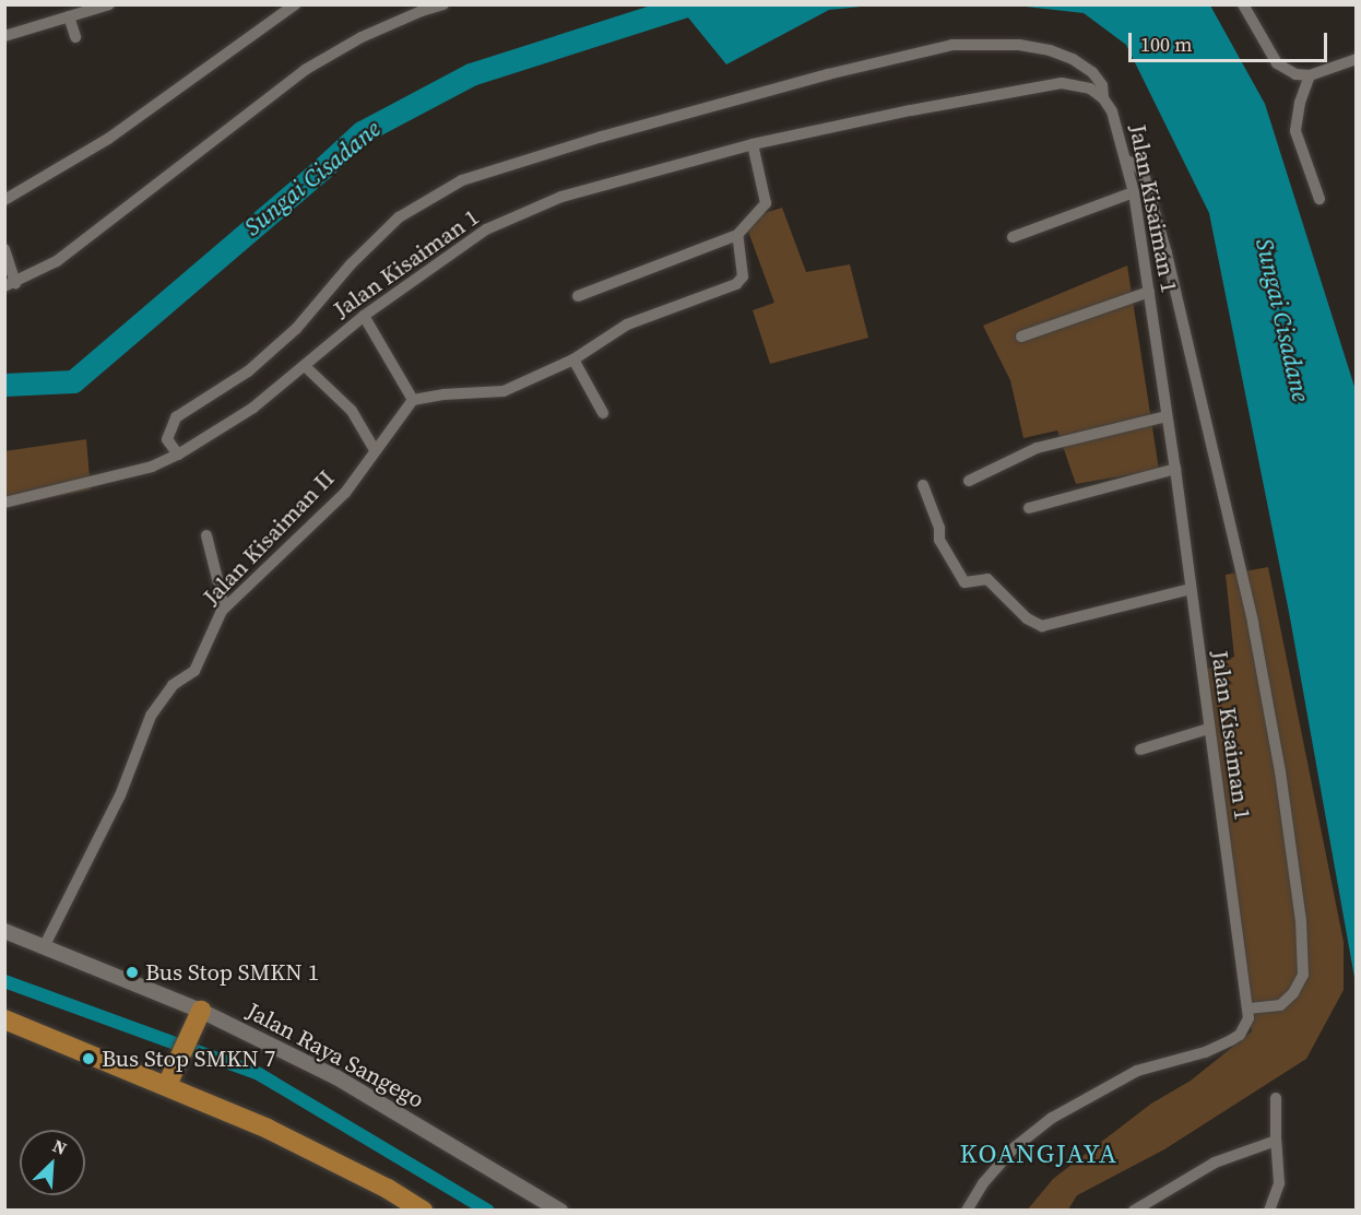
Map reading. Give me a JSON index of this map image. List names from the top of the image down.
{
  "streets": {
    "street": ["Jalan Kisaiman 1", "Jalan Kisaiman II", "Jalan Raya Sangego"]
  },
  "crossings": [
    ["Jalan Kisaiman II", "Jalan Raya Sangego"]
  ],
  "districts": ["KOANGJAYA"],
  "water": ["Sungai Cisadane"],
  "places": ["Bus Stop SMKN 1", "Bus Stop SMKN 7"],
  "scale_bar": "100 m",
  "north": "top right"
}
